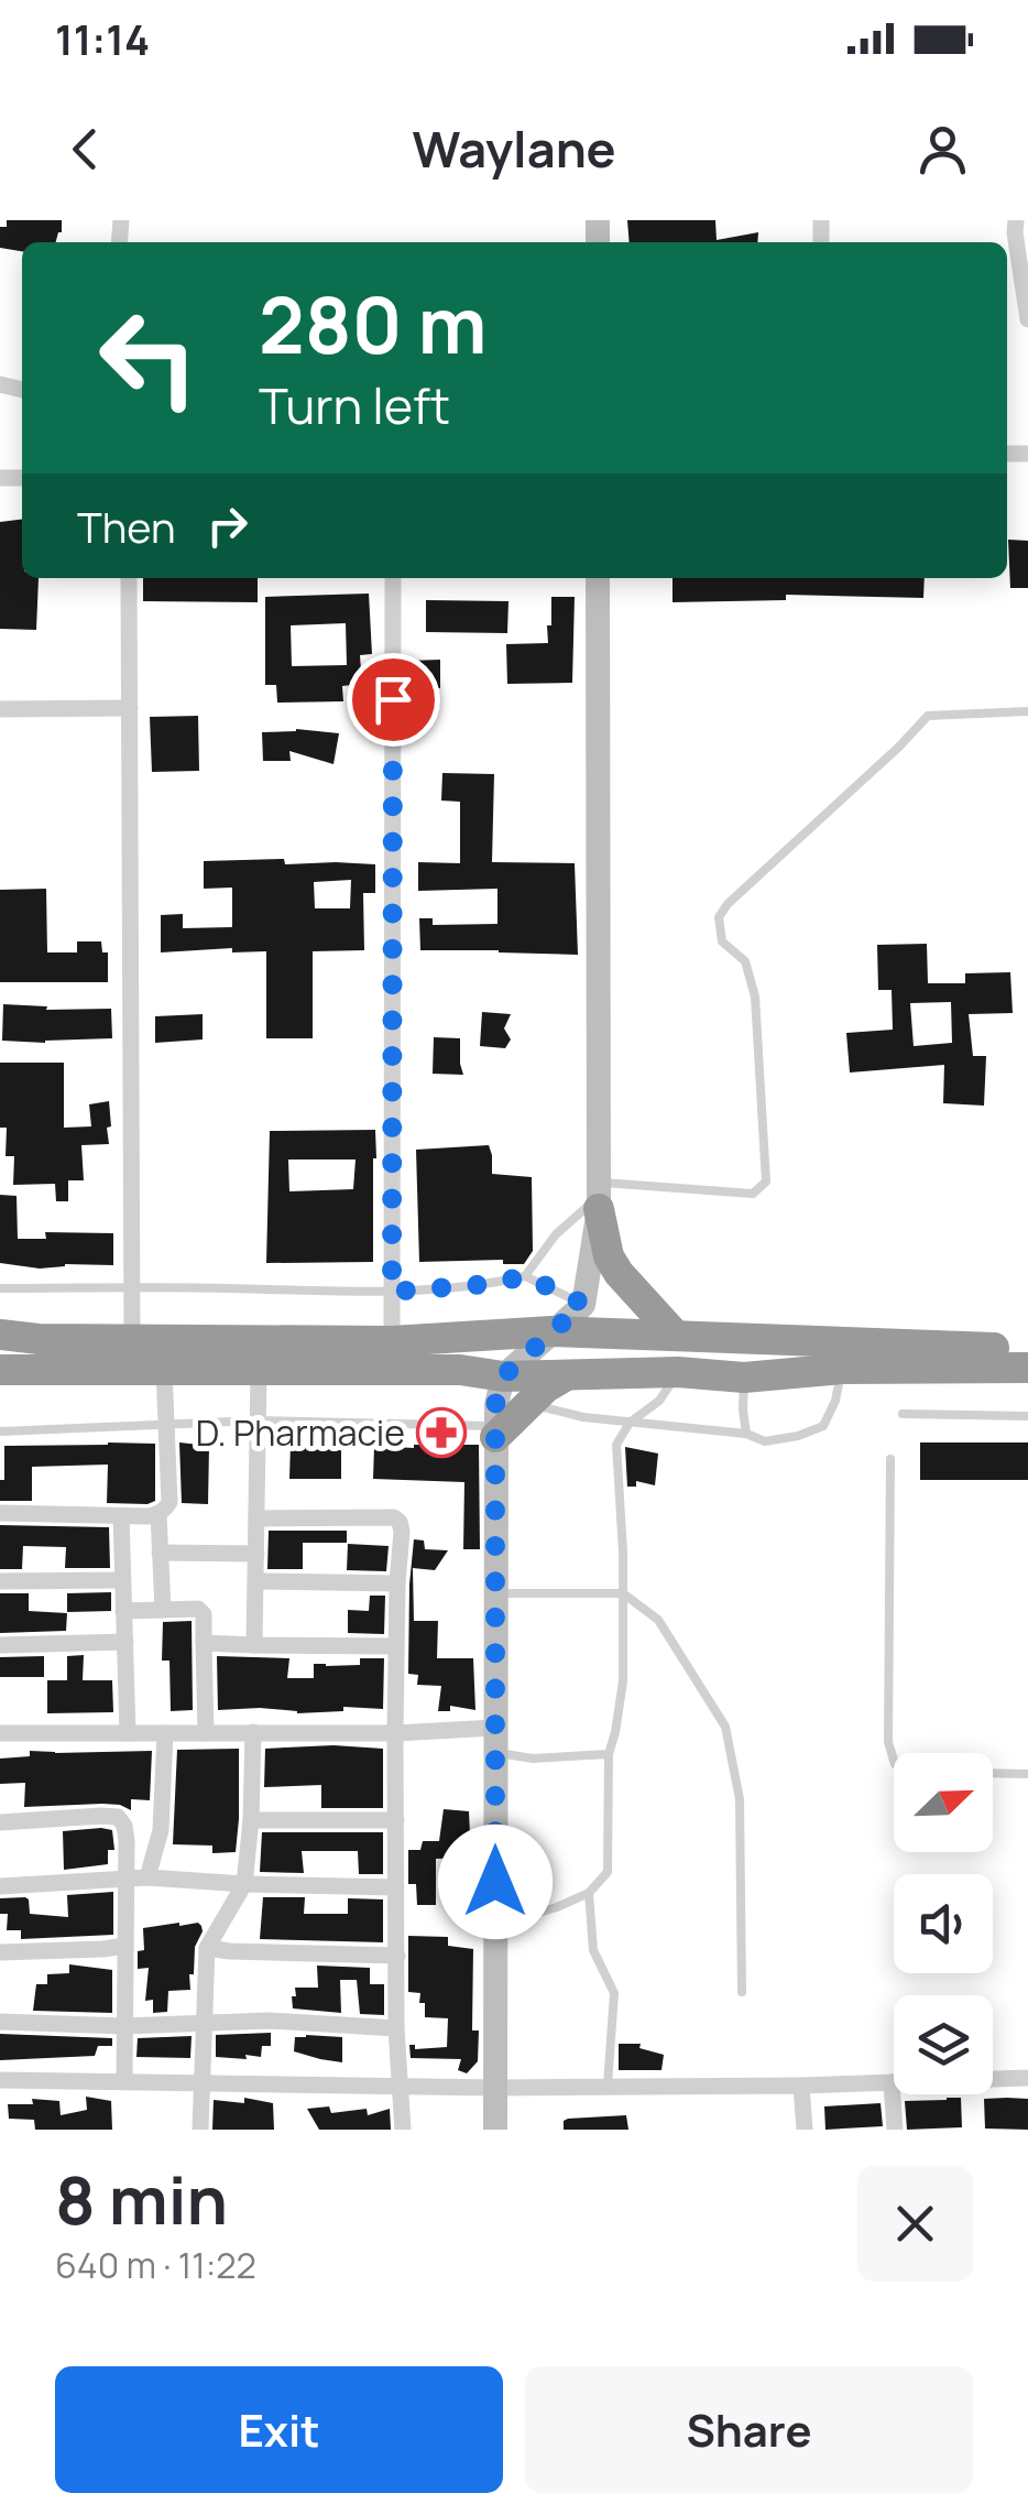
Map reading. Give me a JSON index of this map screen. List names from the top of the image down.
{
  "places": {
    "pharmacy": ["D. Pharmacie"]
  },
  "north": "top right",
  "page": {
    "status": "11:14",
    "header": "Waylane",
    "turn": ["280 m", "Turn left"],
    "then": "Then",
    "heading": ["8 min", "640 m · 11:22"],
    "buttons": ["Exit", "Share"]
  }
}
